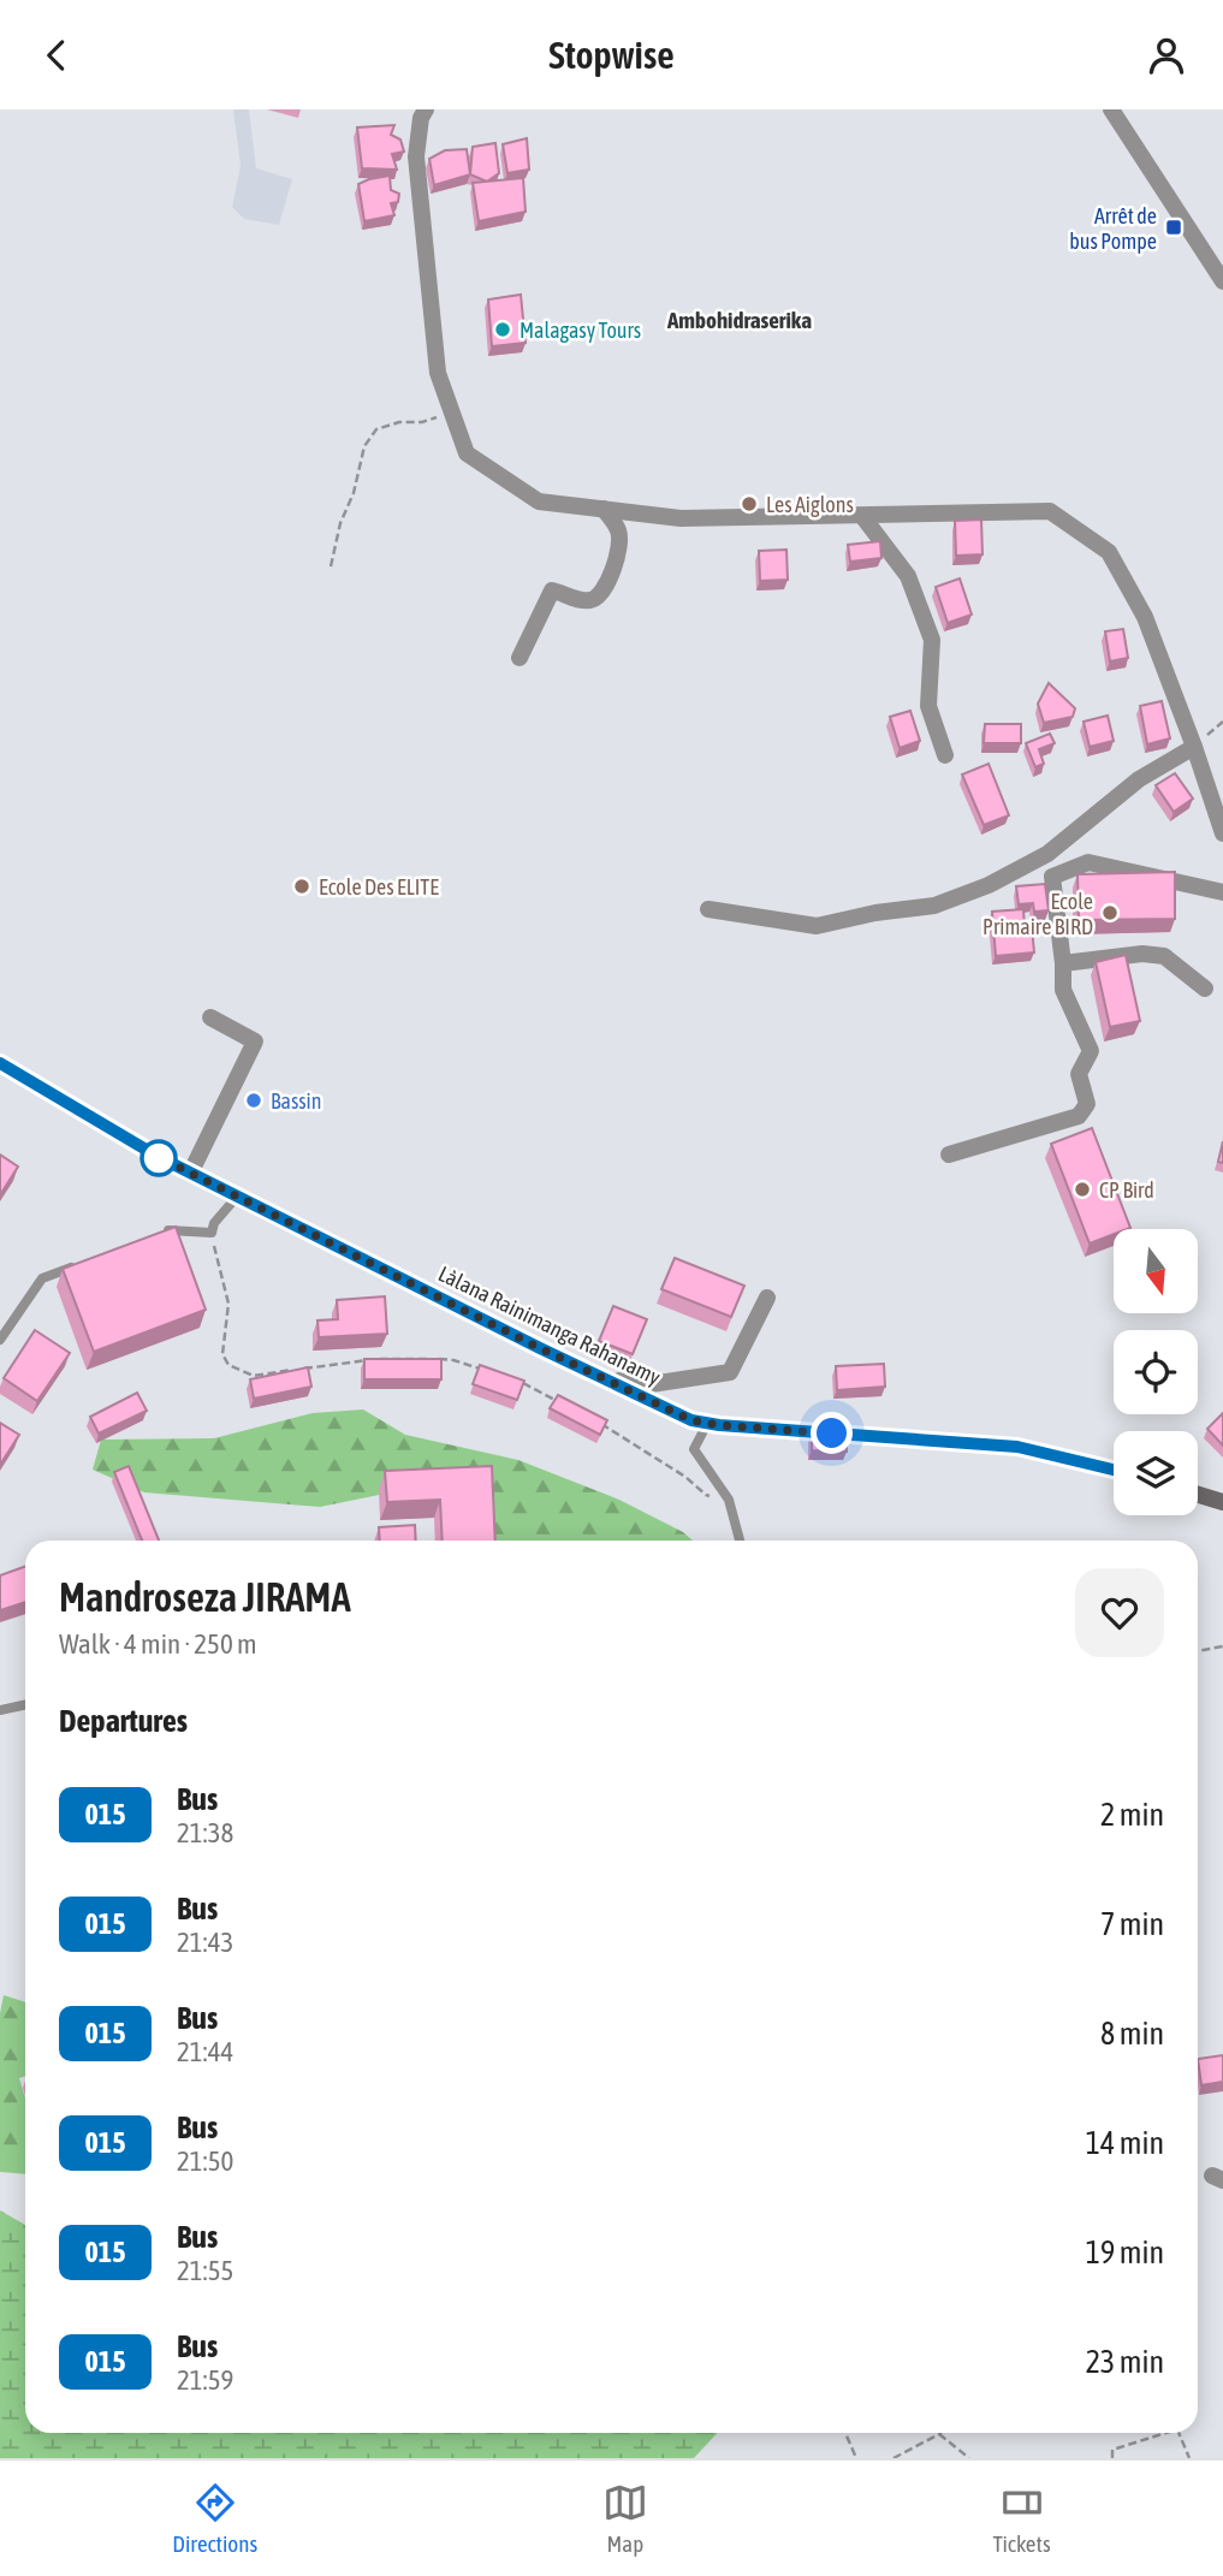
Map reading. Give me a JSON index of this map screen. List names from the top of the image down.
{
  "streets": {
    "main road": ["Làlana Rainimanga Rahanamy"]
  },
  "districts": ["Ambohidraserika"],
  "places": {
    "transit": ["Arrêt de bus Pompe"],
    "other": [
      "Malagasy Tours",
      "Les Aiglons",
      "Ecole Des ELITE",
      "Ecole Primaire BIRD",
      "Bassin",
      "CP Bird"
    ]
  },
  "lines": ["bus line 015"],
  "north": "bottom",
  "page": {
    "header": "Stopwise",
    "heading": [
      ["Mandroseza JIRAMA", "Walk · 4 min · 250 m"],
      "Departures"
    ],
    "list": [
      {
        "mark": "015",
        "name": "Bus",
        "note": "21:38",
        "value": "2 min"
      },
      {
        "mark": "015",
        "name": "Bus",
        "note": "21:43",
        "value": "7 min"
      },
      {
        "mark": "015",
        "name": "Bus",
        "note": "21:44",
        "value": "8 min"
      },
      {
        "mark": "015",
        "name": "Bus",
        "note": "21:50",
        "value": "14 min"
      },
      {
        "mark": "015",
        "name": "Bus",
        "note": "21:55",
        "value": "19 min"
      },
      {
        "mark": "015",
        "name": "Bus",
        "note": "21:59",
        "value": "23 min"
      }
    ],
    "tabs": ["Directions", "Map", "Tickets"]
  }
}
